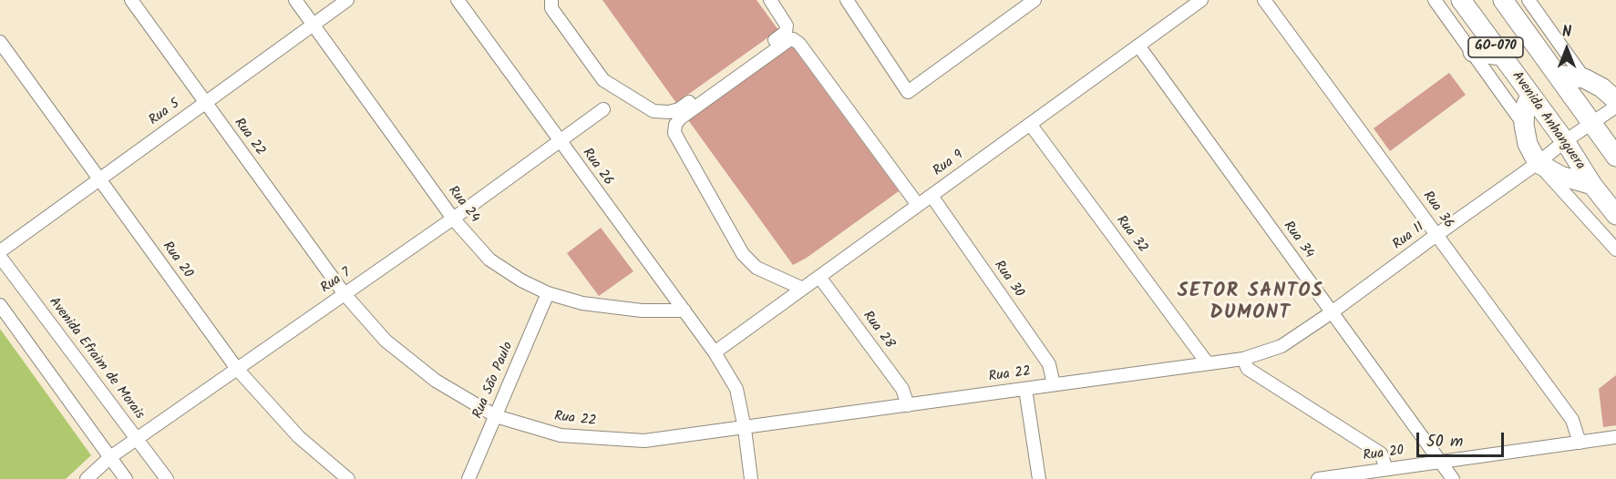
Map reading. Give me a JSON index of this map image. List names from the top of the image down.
{
  "streets": {
    "highway": ["GO-070", "Avenida Anhanguera"],
    "street": [
      "Rua 5",
      "Rua 22",
      "Rua 9",
      "Rua 26",
      "Rua 24",
      "Rua 36",
      "Rua 32",
      "Rua 11",
      "Rua 34",
      "Rua 20",
      "Rua 30",
      "Rua 7",
      "Rua 28",
      "Avenida Efraim de Morais",
      "Rua São Paulo"
    ]
  },
  "crossings": [
    ["GO-070", "Rua 11"],
    ["Rua 5", "Rua 22"],
    ["Rua 5", "Rua 24"],
    ["Rua 5", "Rua 20"],
    ["Avenida Anhanguera", "Rua 11"],
    ["Rua 22", "Rua 26"],
    ["Rua 22", "Rua 32"],
    ["Rua 22", "Rua 11"],
    ["Rua 22", "Rua 30"],
    ["Rua 22", "Rua 7"],
    ["Rua 22", "Rua 28"],
    ["Rua 22", "Rua São Paulo"],
    ["Rua 9", "Rua 26"],
    ["Rua 9", "Rua 32"],
    ["Rua 9", "Rua 34"],
    ["Rua 9", "Rua 30"],
    ["Rua 9", "Rua 28"],
    ["Rua 26", "Rua 24"],
    ["Rua 26", "Rua 7"],
    ["Rua 24", "Rua 7"],
    ["Rua 24", "Rua São Paulo"],
    ["Rua 36", "Rua 11"],
    ["Rua 36", "Rua 20"],
    ["Rua 32", "Rua 11"],
    ["Rua 11", "Rua 34"],
    ["Rua 34", "Rua 20"],
    ["Rua 20", "Rua 7"],
    ["Rua 7", "Avenida Efraim de Morais"]
  ],
  "districts": ["SETOR SANTOS DUMONT"],
  "scale_bar": "50 m",
  "north": "top"
}
